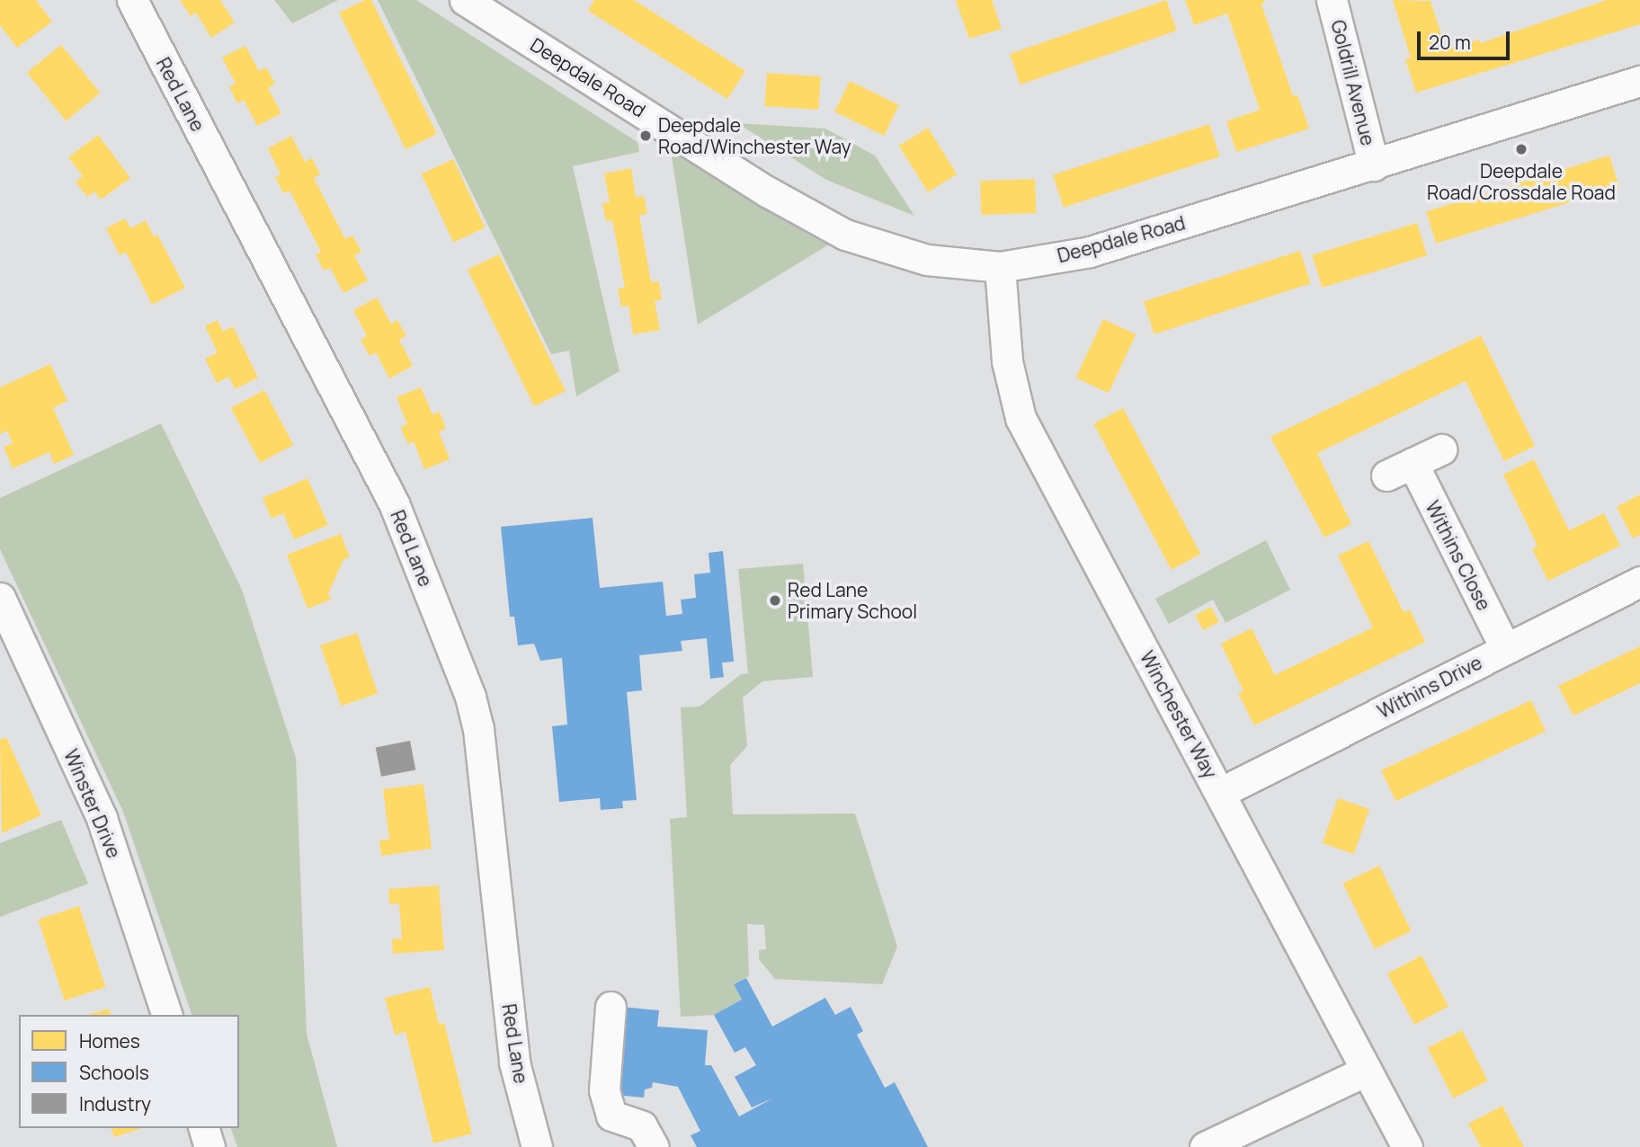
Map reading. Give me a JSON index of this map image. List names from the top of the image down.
{
  "streets": {
    "street": [
      "Deepdale Road",
      "Goldrill Avenue",
      "Red Lane",
      "Withins Close",
      "Withins Drive",
      "Winchester Way",
      "Winster Drive"
    ]
  },
  "crossings": [
    ["Deepdale Road", "Goldrill Avenue"],
    ["Deepdale Road", "Winchester Way"],
    ["Withins Close", "Withins Drive"],
    ["Withins Drive", "Winchester Way"]
  ],
  "places": ["Deepdale Road/Winchester Way", "Deepdale Road/Crossdale Road", "Red Lane Primary School"],
  "legend": ["Homes", "Schools", "Industry"],
  "scale_bar": "20 m"
}
